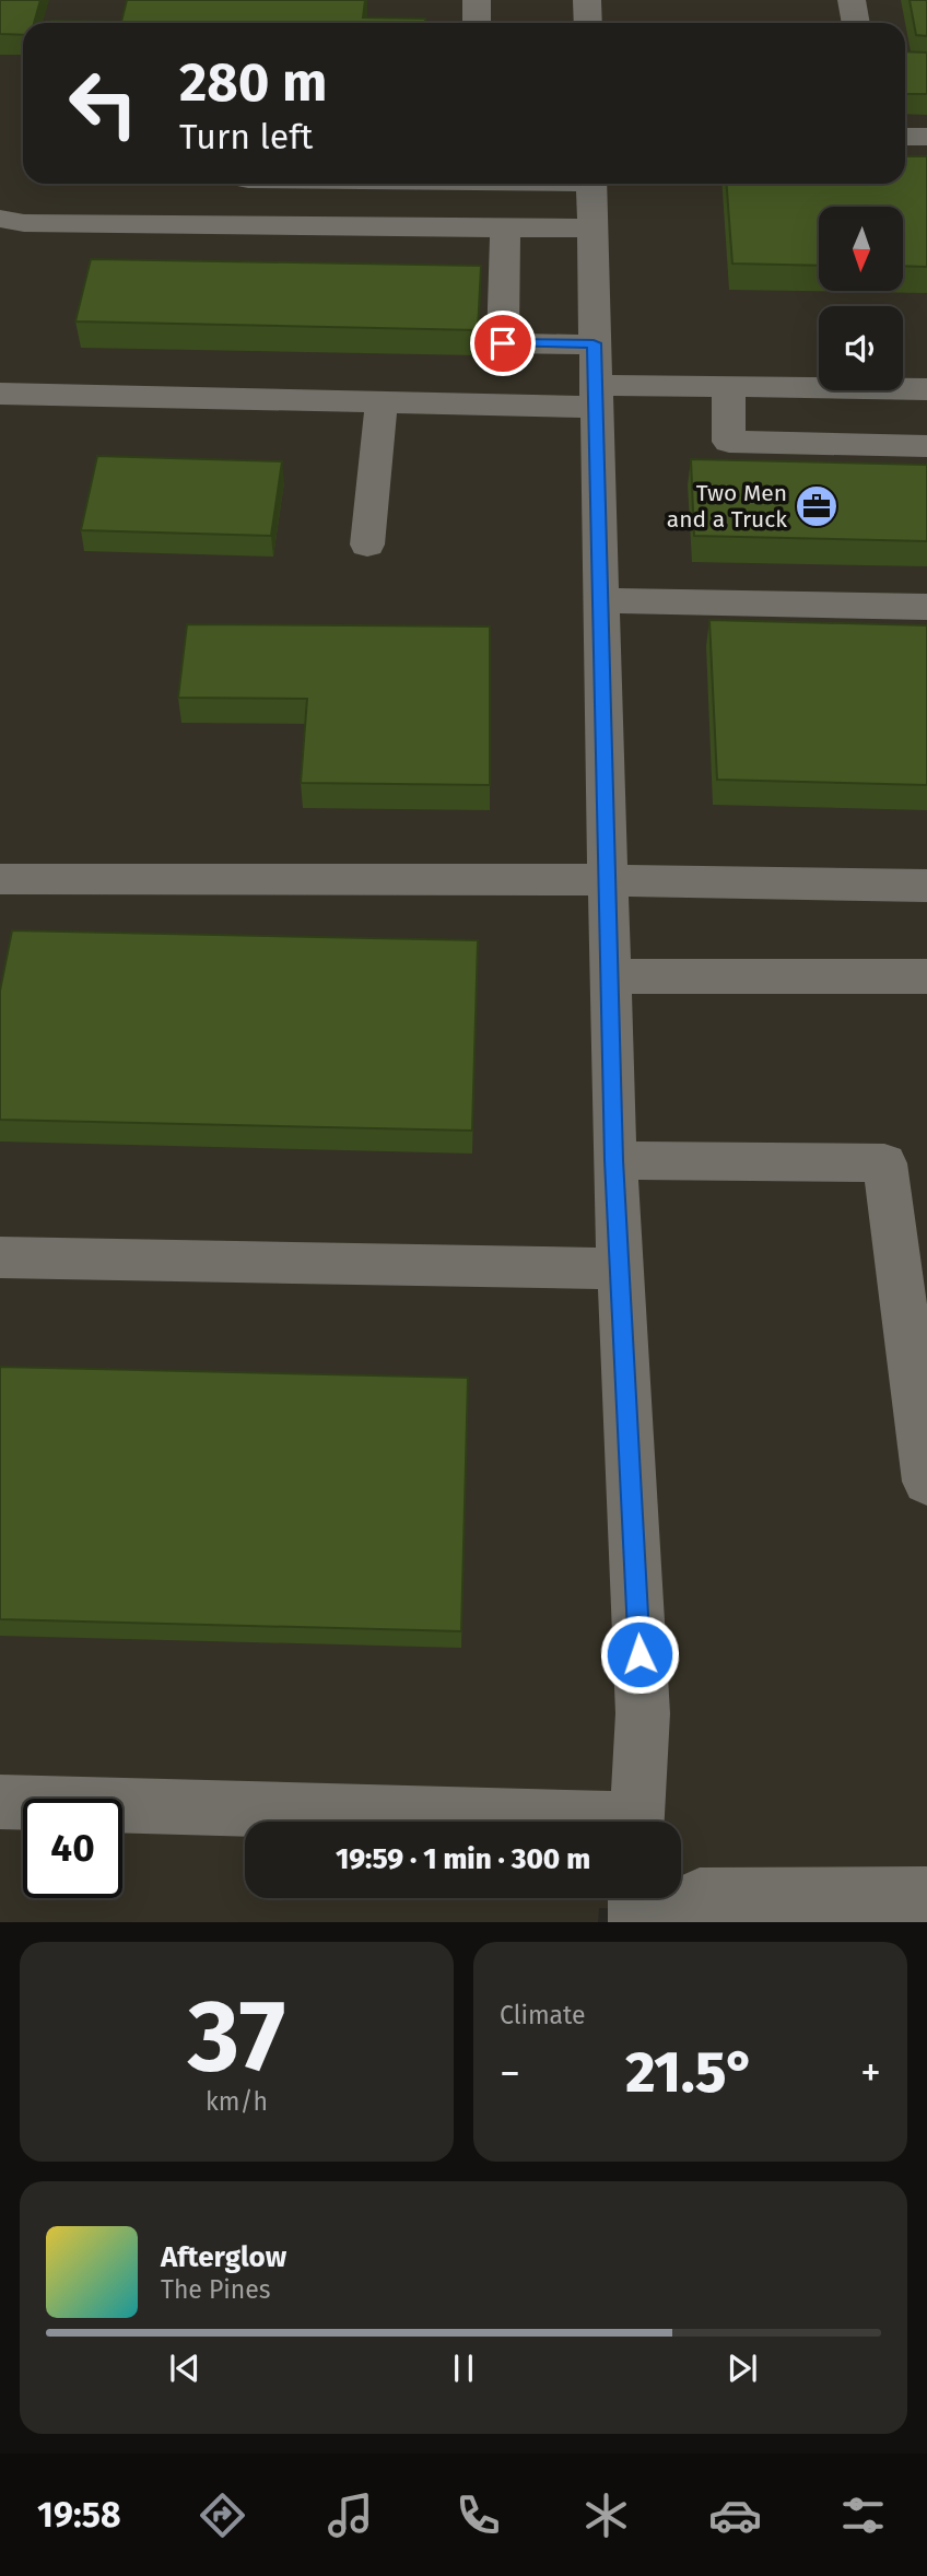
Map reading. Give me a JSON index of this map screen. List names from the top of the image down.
{
  "places": {
    "office": ["Two Men and a Truck"]
  },
  "north": "bottom",
  "page": {
    "turn": ["280 m", "Turn left"],
    "limit": "40",
    "trip": "19:59 · 1 min · 300 m",
    "tile": [
      ["37", "km/h"],
      "Climate"
    ],
    "heat": ["−", "21.5°", "+"],
    "song": ["Afterglow", "The Pines"],
    "tabs": "19:58"
  }
}
